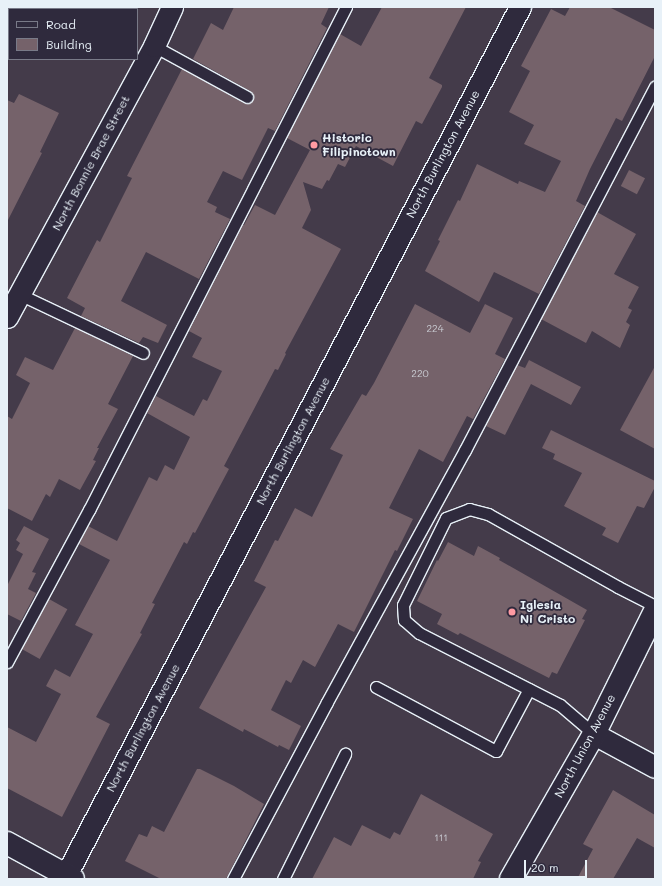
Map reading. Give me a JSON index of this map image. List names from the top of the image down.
{
  "streets": {
    "street": ["North Burlington Avenue", "North Bonnie Brae Street", "North Union Avenue"]
  },
  "places": ["Historic Filipinotown", "Iglesia Ni Cristo"],
  "house_numbers": ["224", "220", "111"],
  "legend": ["Road", "Building"],
  "scale_bar": "20 m"
}
